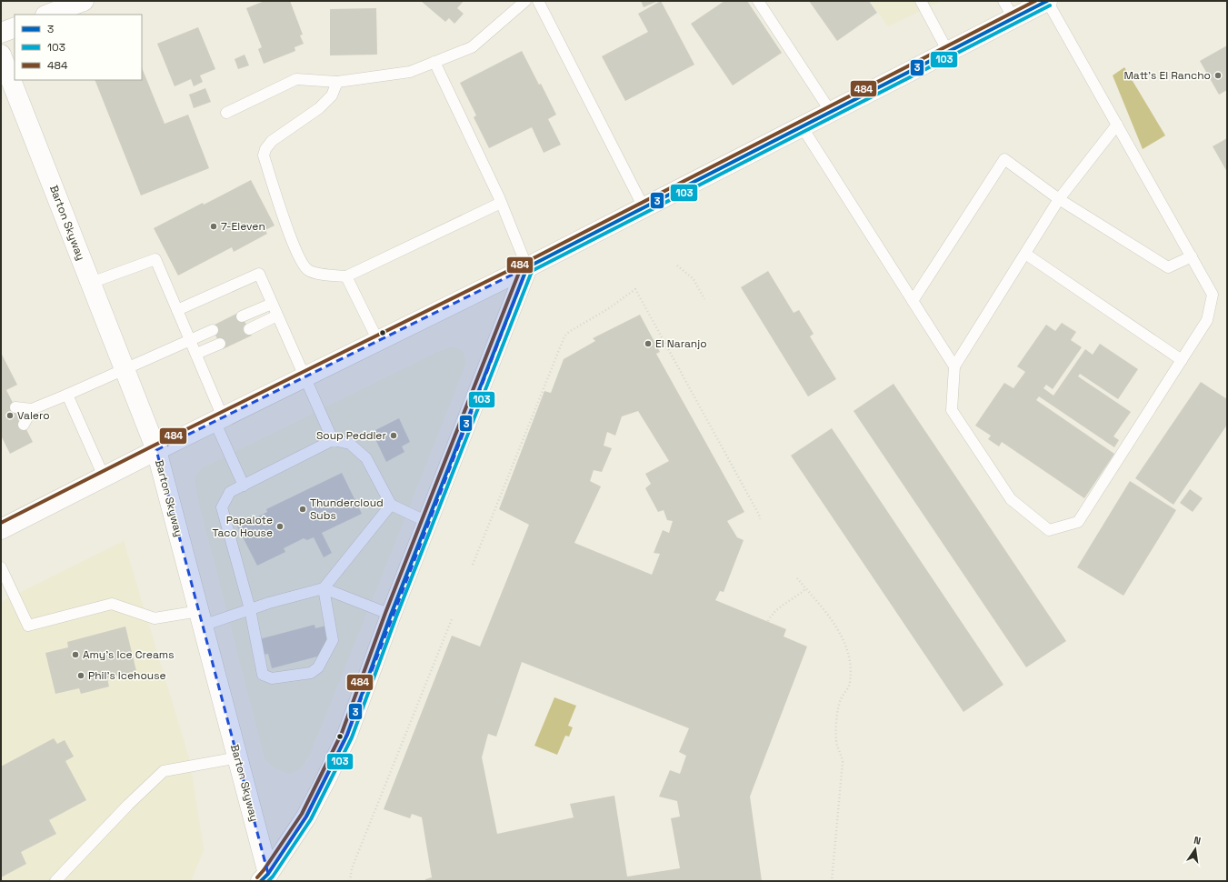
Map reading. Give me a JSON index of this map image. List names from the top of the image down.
{
  "streets": {
    "main road": ["Barton Skyway"]
  },
  "places": [
    "Matt's El Rancho",
    "7-Eleven",
    "El Naranjo",
    "Valero",
    "Soup Peddler",
    "Thundercloud Subs",
    "Papalote Taco House",
    "Amy's Ice Creams",
    "Phil's Icehouse"
  ],
  "lines": ["transit line 3", "transit line 484", "transit line 103"],
  "legend": ["3", "103", "484"],
  "north": "top"
}
